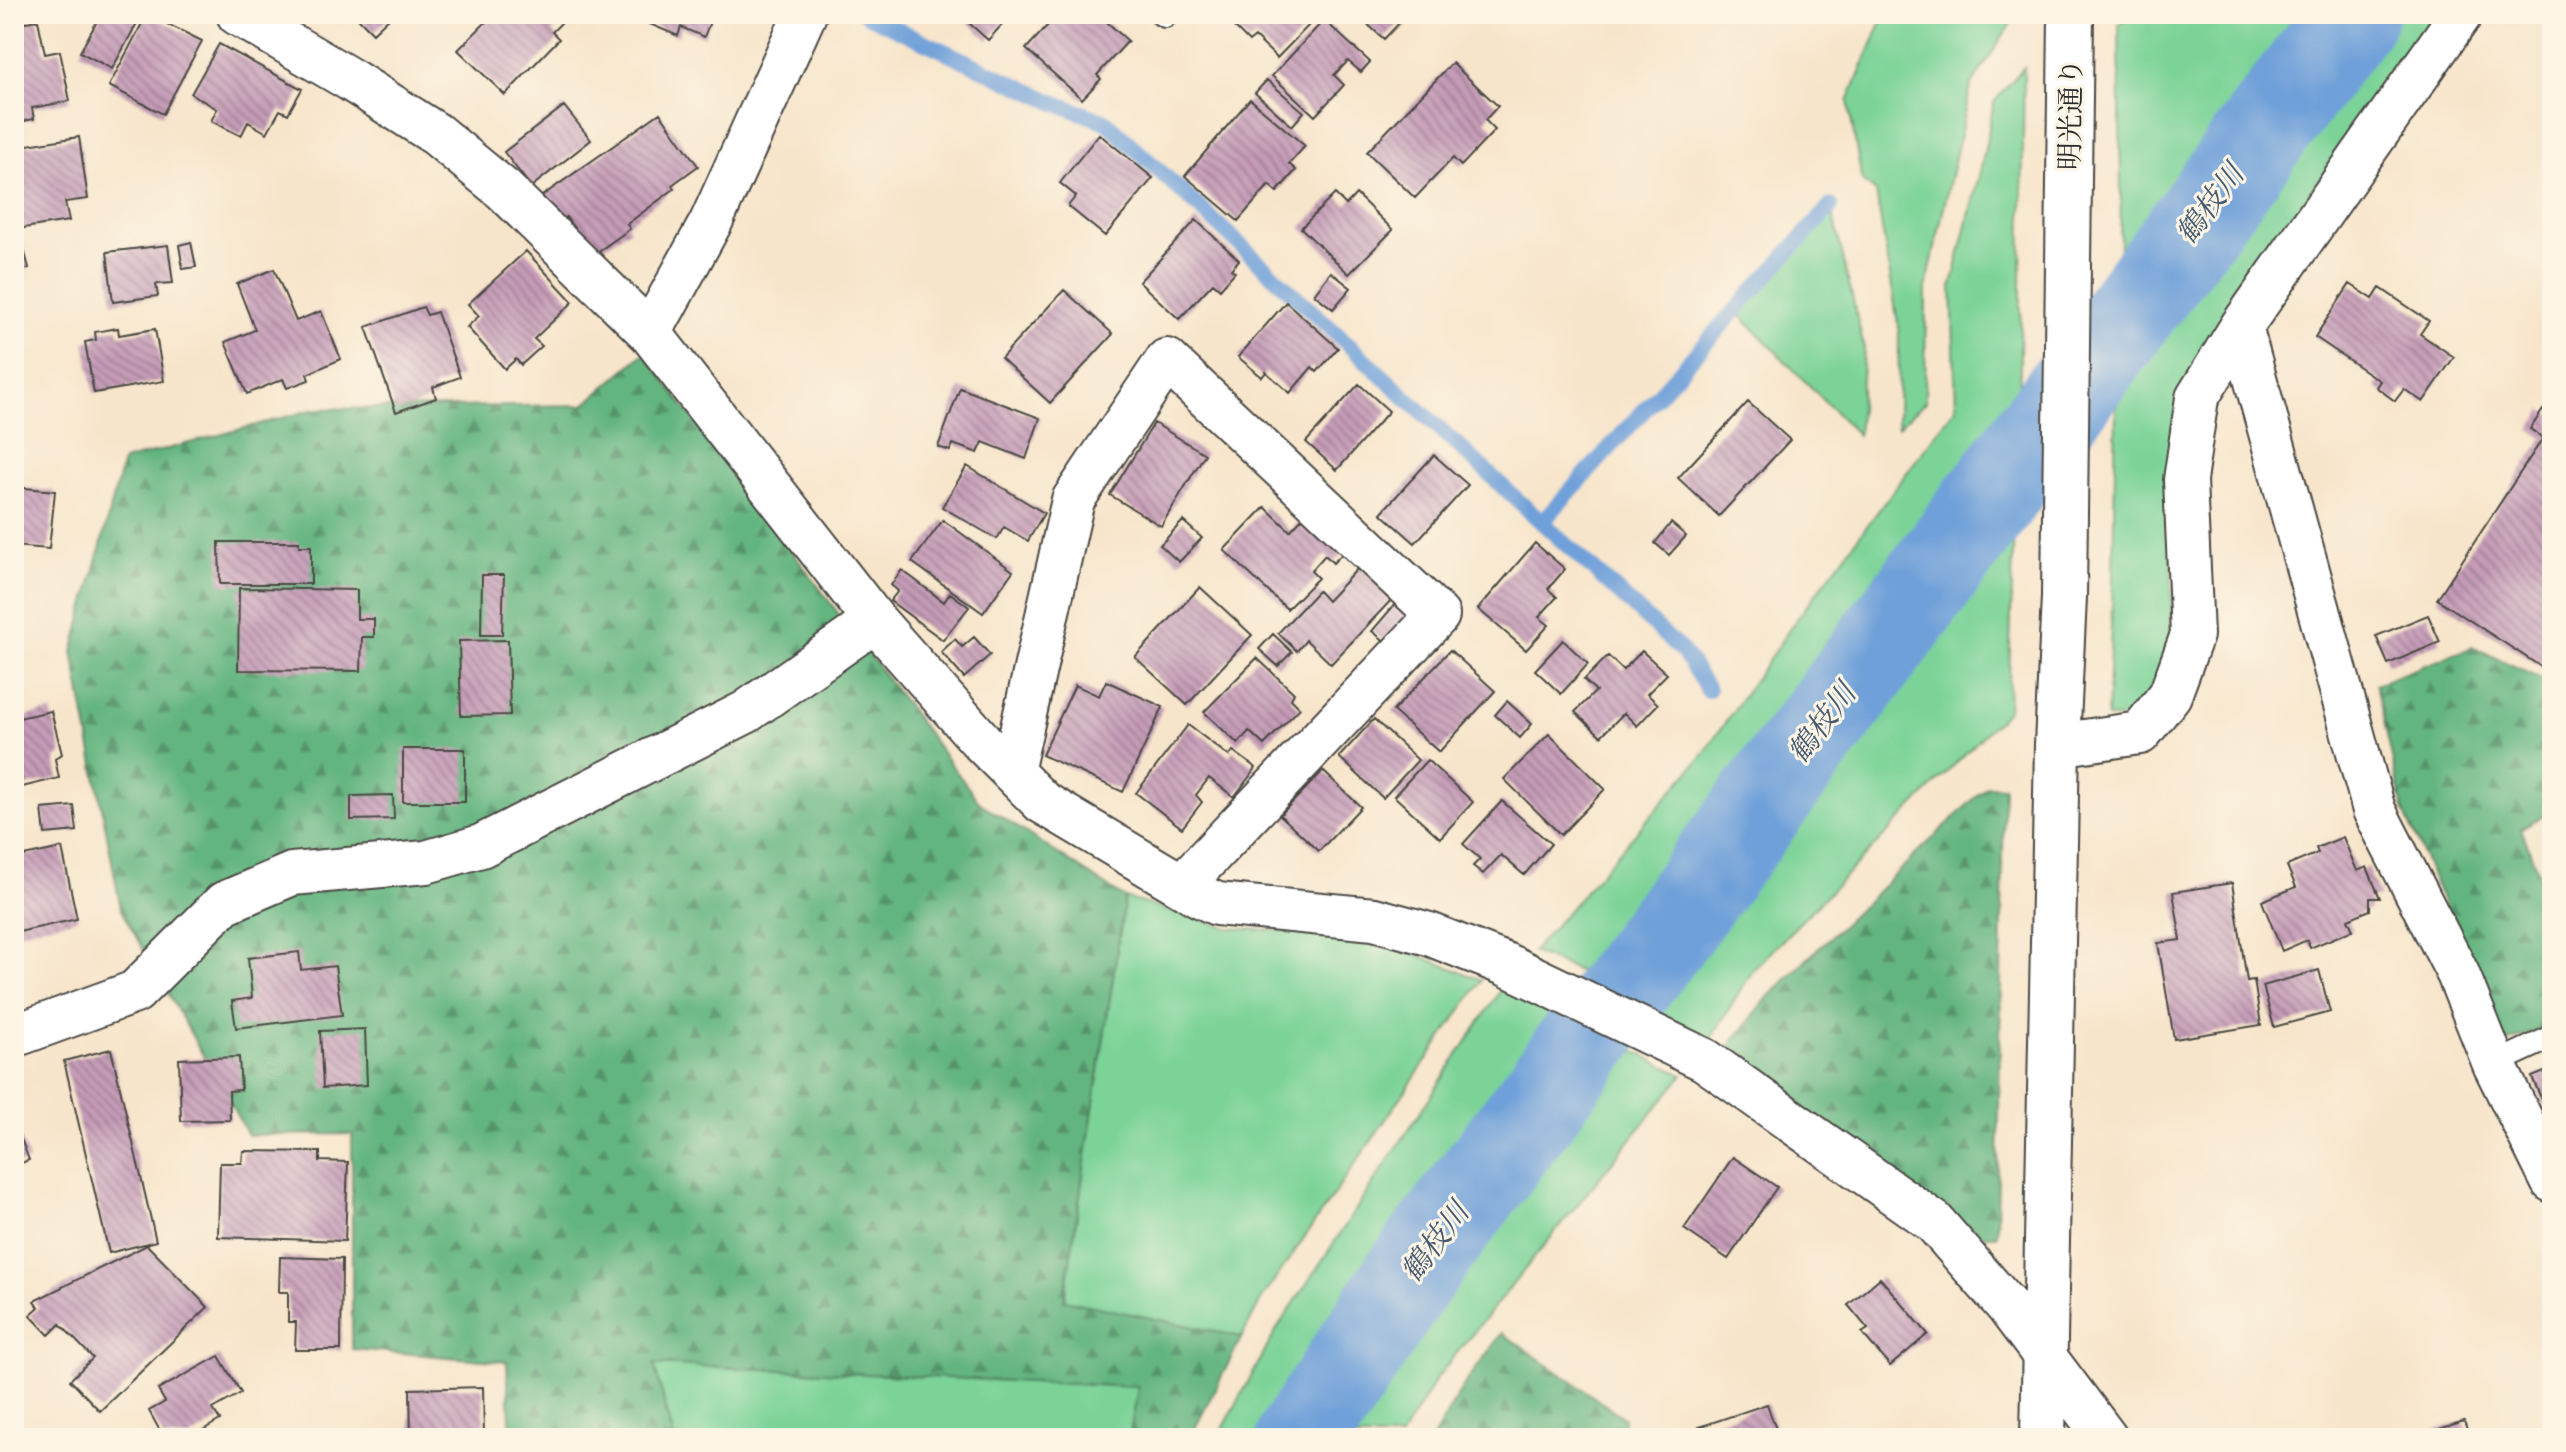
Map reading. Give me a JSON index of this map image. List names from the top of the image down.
{
  "streets": {
    "street": ["明光通り"]
  },
  "water": ["鶴枝川"]
}
